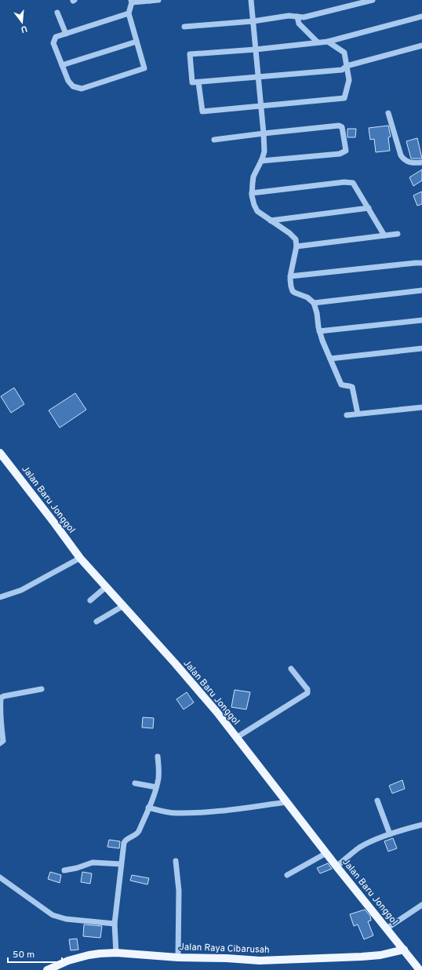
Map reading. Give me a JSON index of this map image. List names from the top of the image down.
{
  "streets": {
    "main road": ["Jalan Baru Jonggol", "Jalan Raya Cibarusah"]
  },
  "crossings": [
    ["Jalan Baru Jonggol", "Jalan Raya Cibarusah"]
  ],
  "scale_bar": "50 m",
  "north": "bottom"
}
